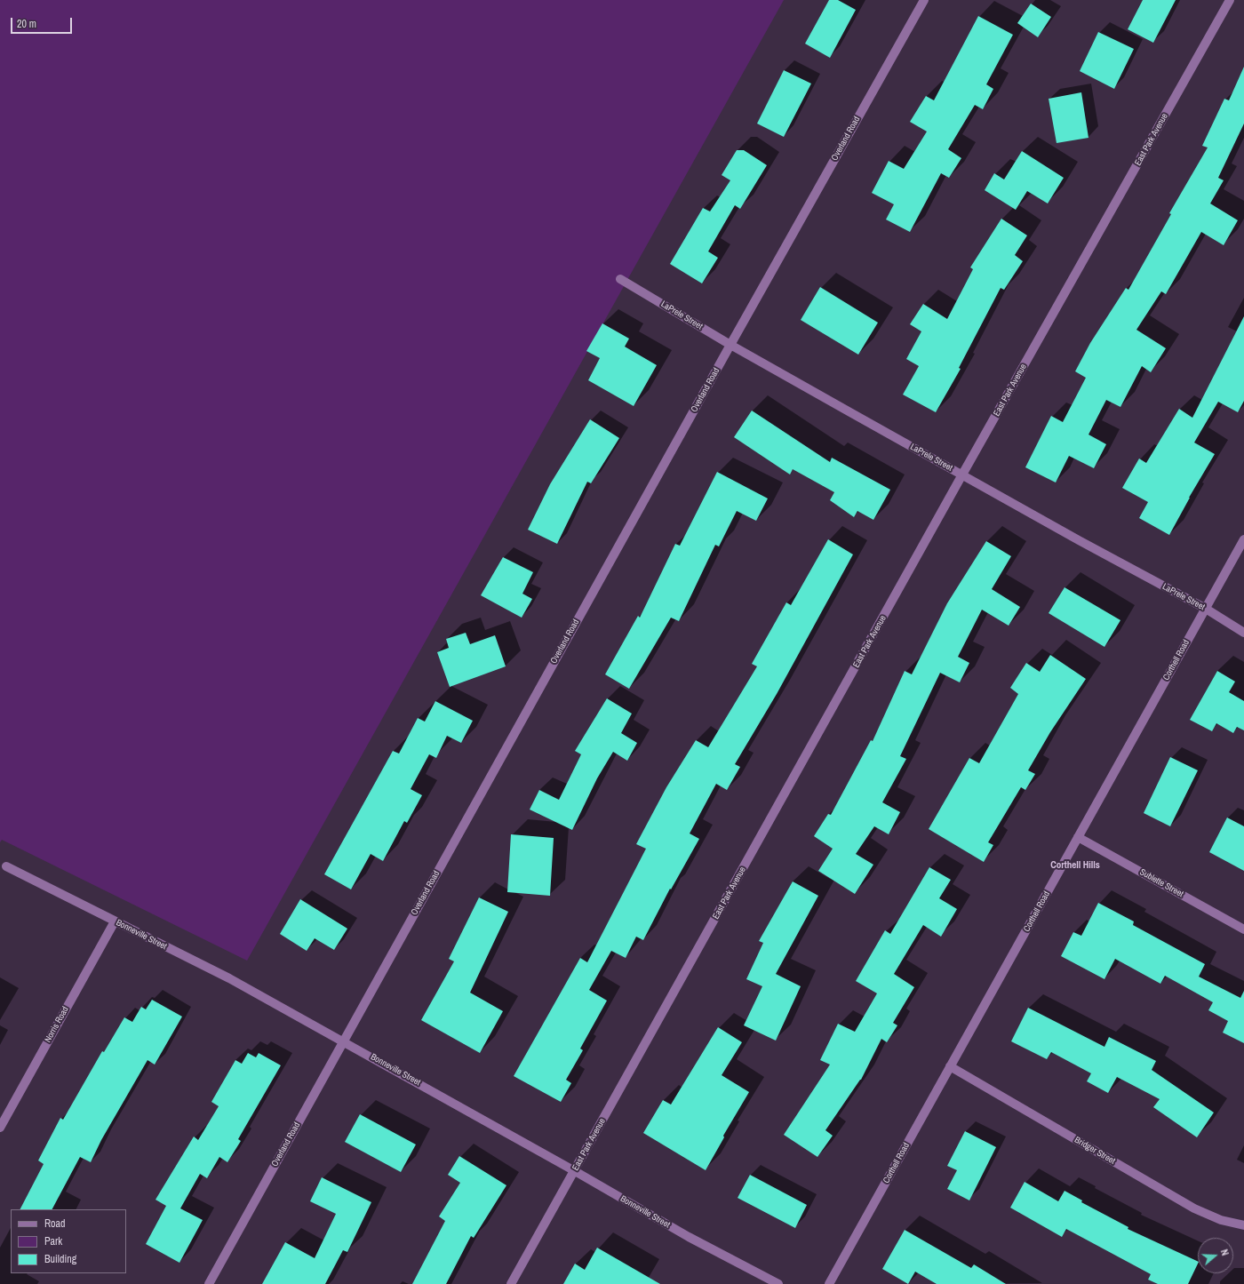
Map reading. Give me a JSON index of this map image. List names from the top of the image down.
{
  "streets": {
    "street": [
      "Overland Road",
      "East Park Avenue",
      "LaPrele Street",
      "Corthell Road",
      "Sublette Street",
      "Bonneville Street",
      "Norris Road",
      "Bridger Street"
    ]
  },
  "crossings": [
    ["Overland Road", "LaPrele Street"],
    ["Overland Road", "Bonneville Street"],
    ["East Park Avenue", "LaPrele Street"],
    ["East Park Avenue", "Bonneville Street"],
    ["LaPrele Street", "Corthell Road"],
    ["Corthell Road", "Sublette Street"],
    ["Corthell Road", "Bridger Street"],
    ["Bonneville Street", "Norris Road"]
  ],
  "districts": ["Corthell Hills"],
  "legend": ["Road", "Park", "Building"],
  "scale_bar": "20 m",
  "north": "right"
}
